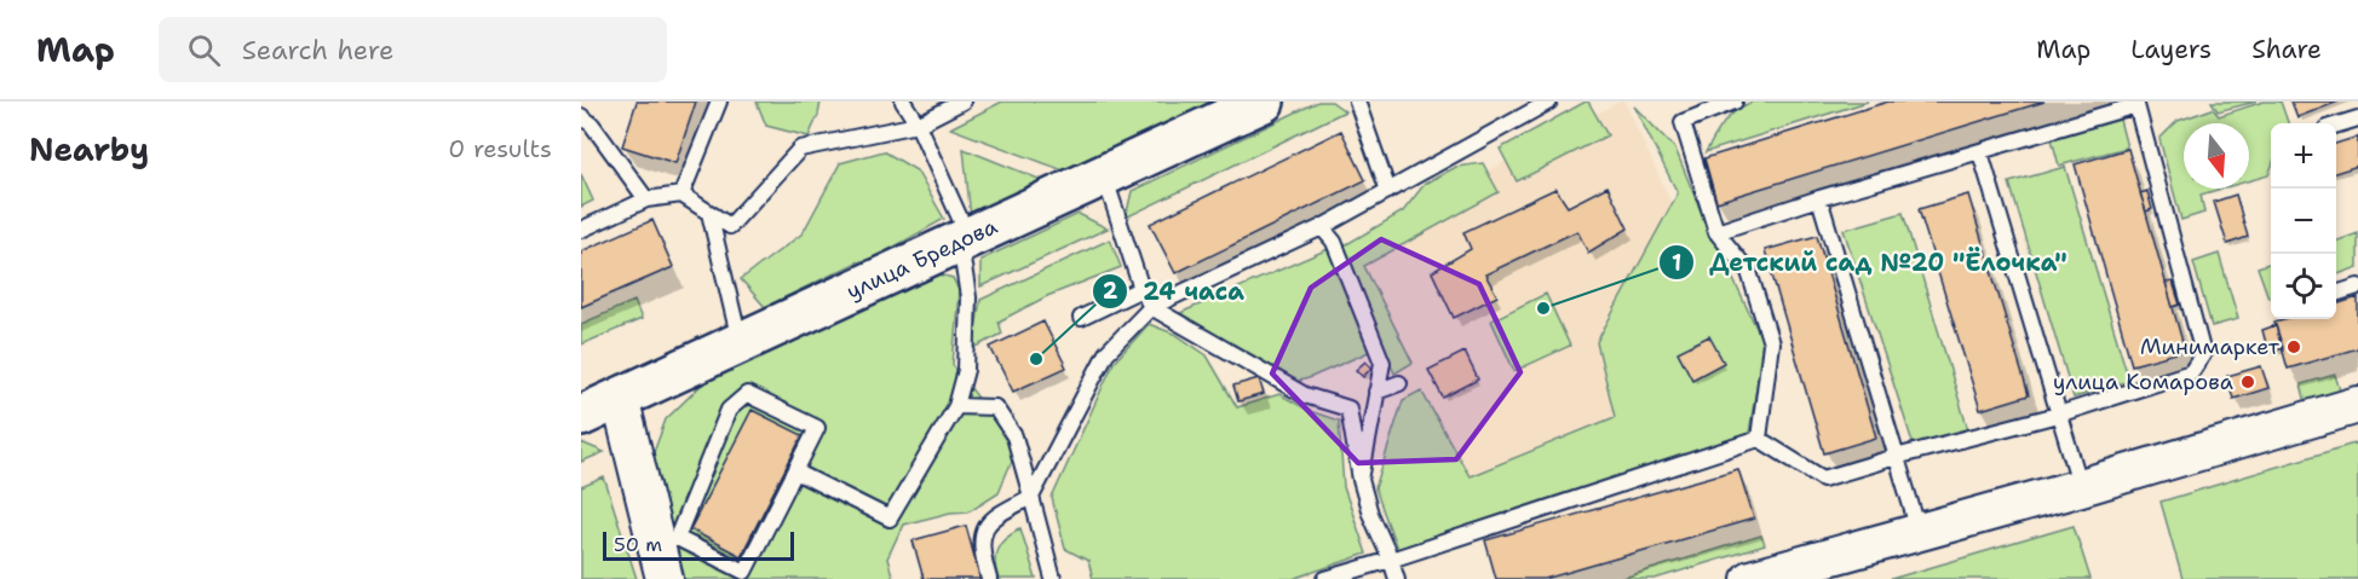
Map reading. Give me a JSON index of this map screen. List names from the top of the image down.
{
  "streets": {
    "main road": ["улица Бредова"]
  },
  "places": [
    "Детский сад №20 \"Ёлочка\"",
    "Минимаркет",
    "24 часа",
    "улица Комарова"
  ],
  "scale_bar": "50 m",
  "north": "bottom",
  "page": {
    "header": "Map",
    "search": "Search here",
    "nav": ["Map", "Layers", "Share"],
    "heading": ["Nearby", "0 results"],
    "map_buttons": ["+", "−"],
    "scale": "50 m"
  }
}
